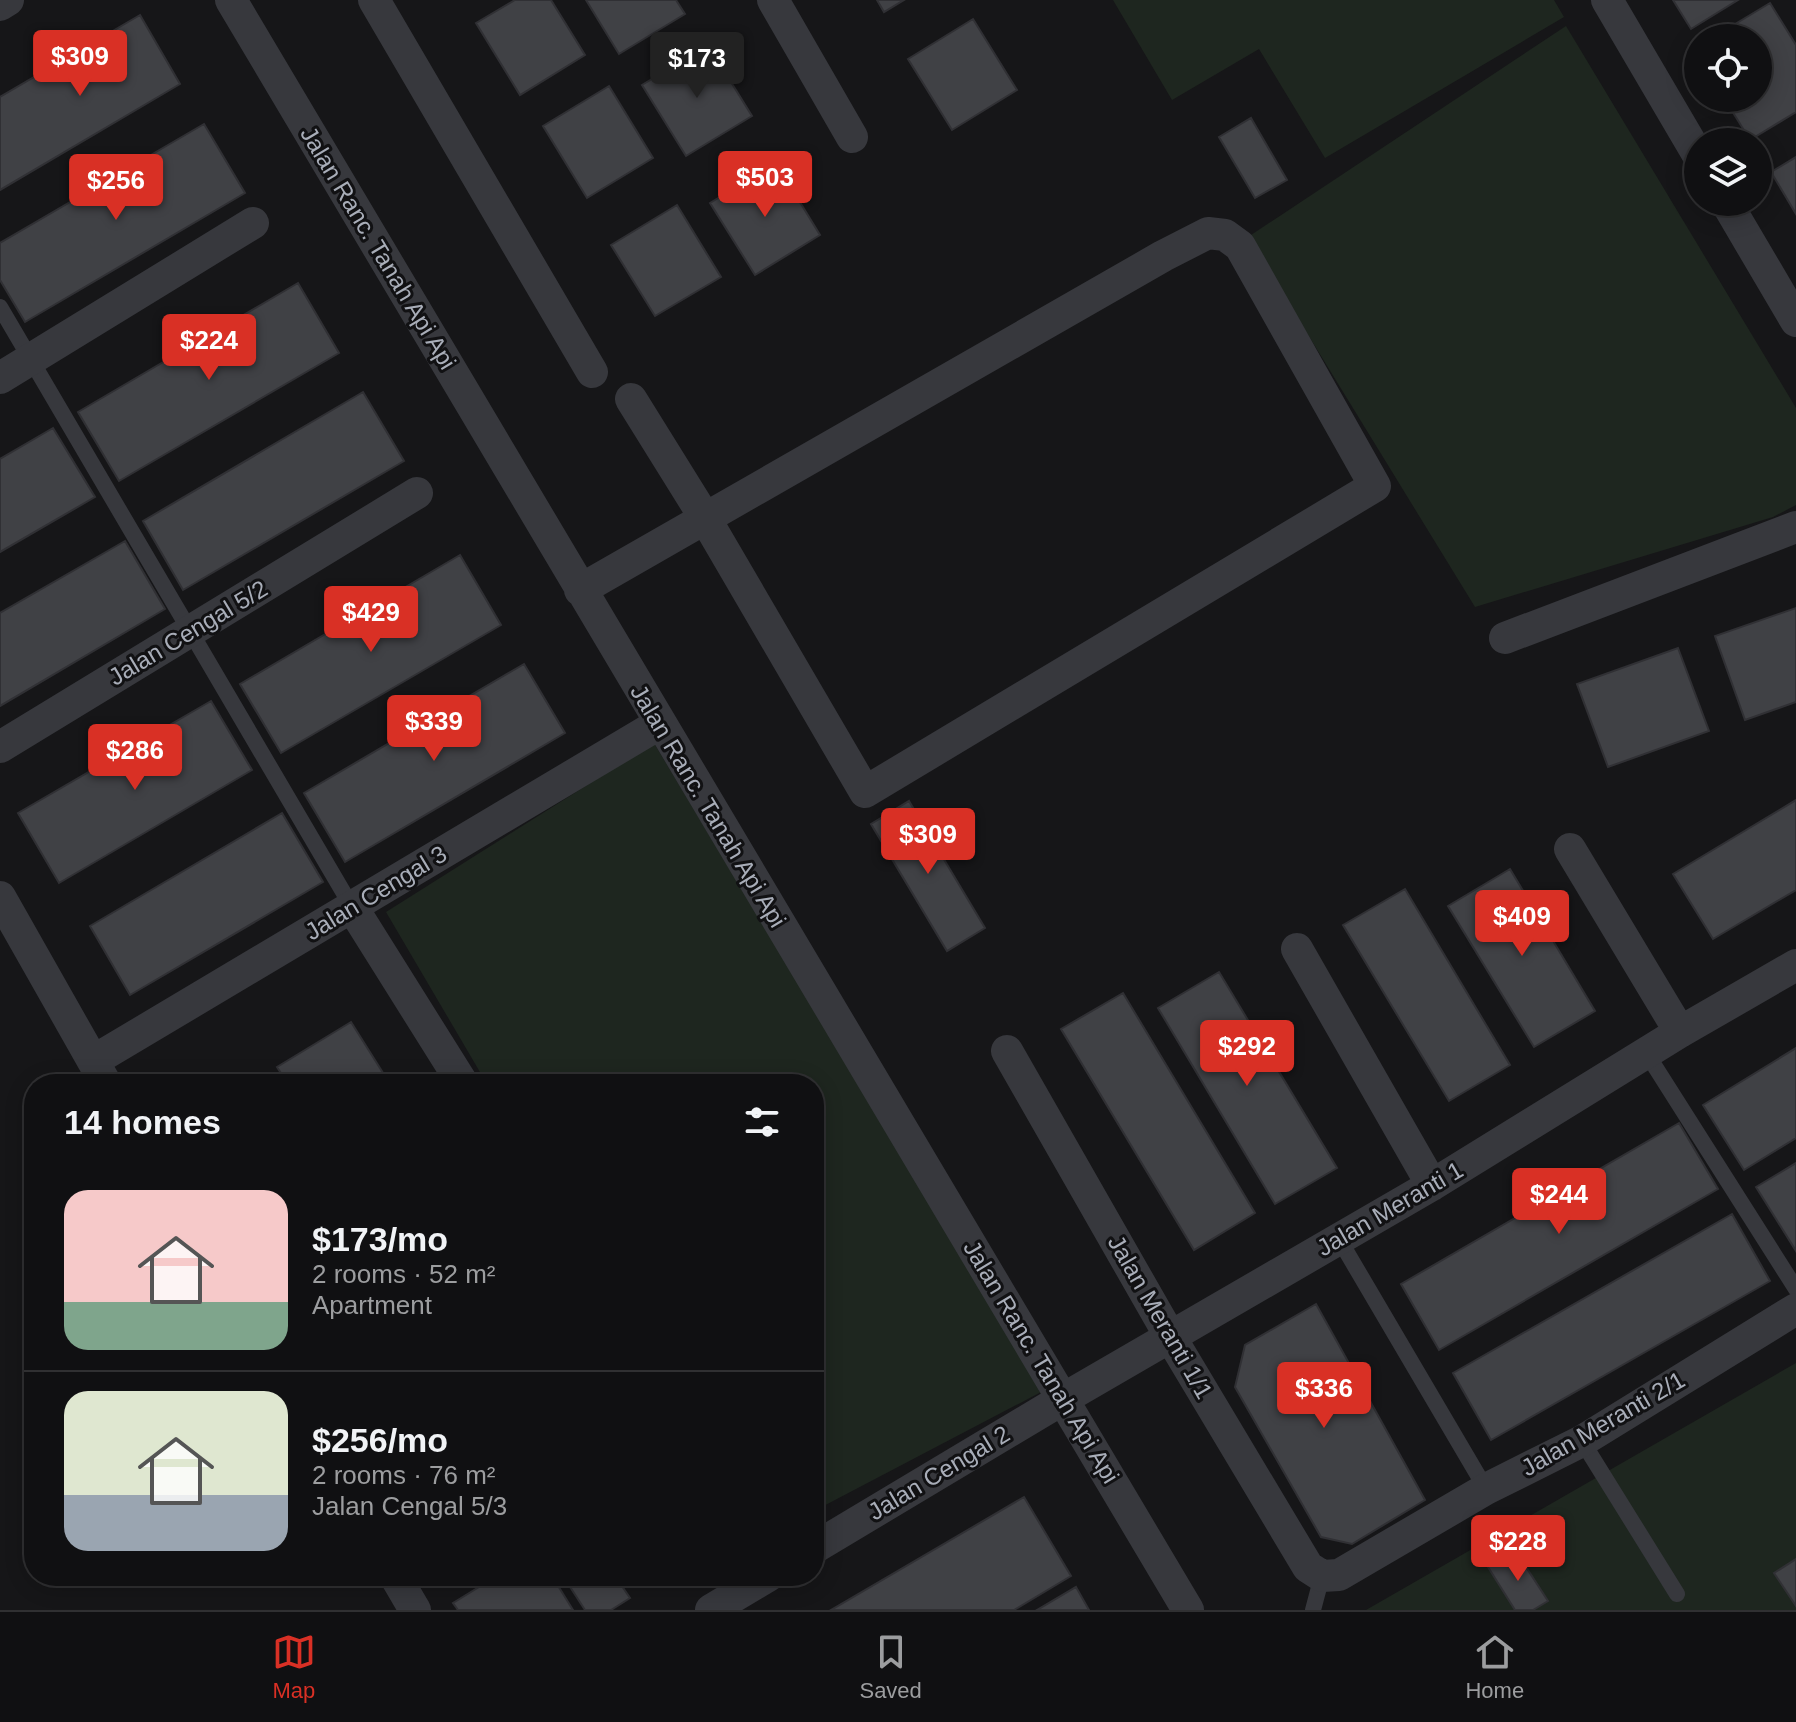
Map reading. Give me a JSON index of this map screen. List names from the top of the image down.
{
  "streets": {
    "street": [
      "Jalan Ranc. Tanah Api Api",
      "Jalan Cengal 5/2",
      "Jalan Cengal 3",
      "Jalan Meranti 1",
      "Jalan Meranti 1/1",
      "Jalan Meranti 2/1",
      "Jalan Cengal 2"
    ]
  },
  "crossings": [
    ["Jalan Ranc. Tanah Api Api", "Jalan Cengal 3"],
    ["Jalan Ranc. Tanah Api Api", "Jalan Meranti 1"],
    ["Jalan Ranc. Tanah Api Api", "Jalan Cengal 2"],
    ["Jalan Meranti 1", "Jalan Meranti 1/1"],
    ["Jalan Meranti 1", "Jalan Cengal 2"],
    ["Jalan Meranti 1/1", "Jalan Meranti 2/1"]
  ],
  "page": {
    "price": [
      "$309",
      "$173",
      "$503",
      "$256",
      "$224",
      "$429",
      "$339",
      "$286",
      "$309",
      "$409",
      "$292",
      "$244",
      "$336",
      "$228"
    ],
    "heading": "14 homes",
    "list": [
      {
        "name": "$173/mo",
        "note": "2 rooms · 52 m² · Apartment"
      },
      {
        "name": "$256/mo",
        "note": "2 rooms · 76 m² · Jalan Cengal 5/3"
      }
    ],
    "tabs": ["Map", "Saved", "Home"]
  }
}
